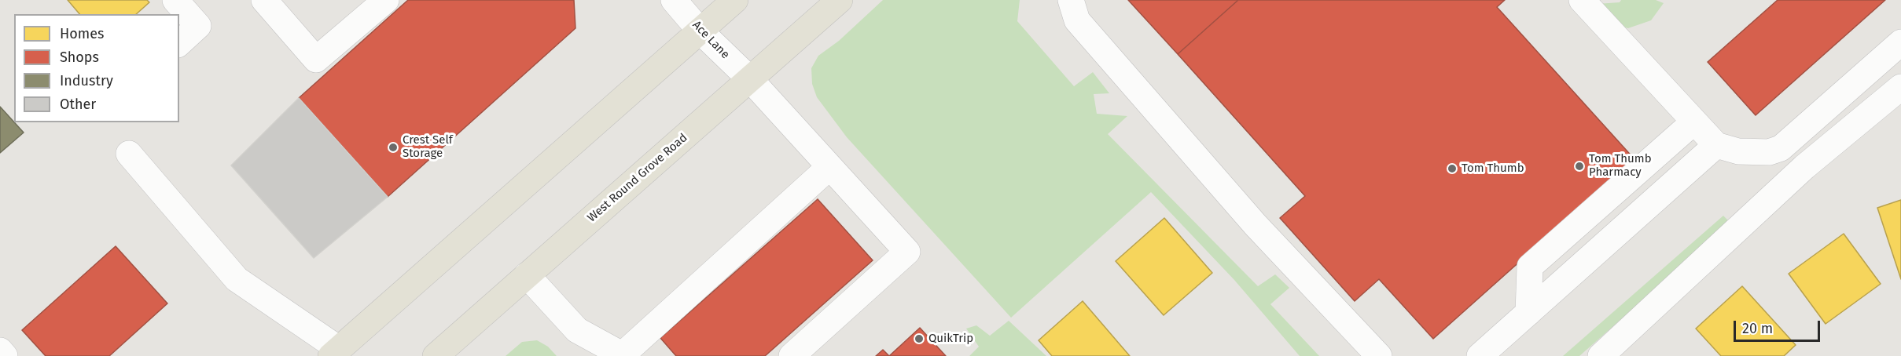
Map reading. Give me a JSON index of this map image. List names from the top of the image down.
{
  "streets": {
    "main road": ["West Round Grove Road"],
    "street": ["Ace Lane"]
  },
  "crossings": [
    ["Ace Lane", "West Round Grove Road"]
  ],
  "places": [
    "Crest Self Storage",
    "Tom Thumb Pharmacy",
    "Tom Thumb",
    "QuikTrip"
  ],
  "legend": [
    "Homes",
    "Shops",
    "Industry",
    "Other"
  ],
  "scale_bar": "20 m"
}
